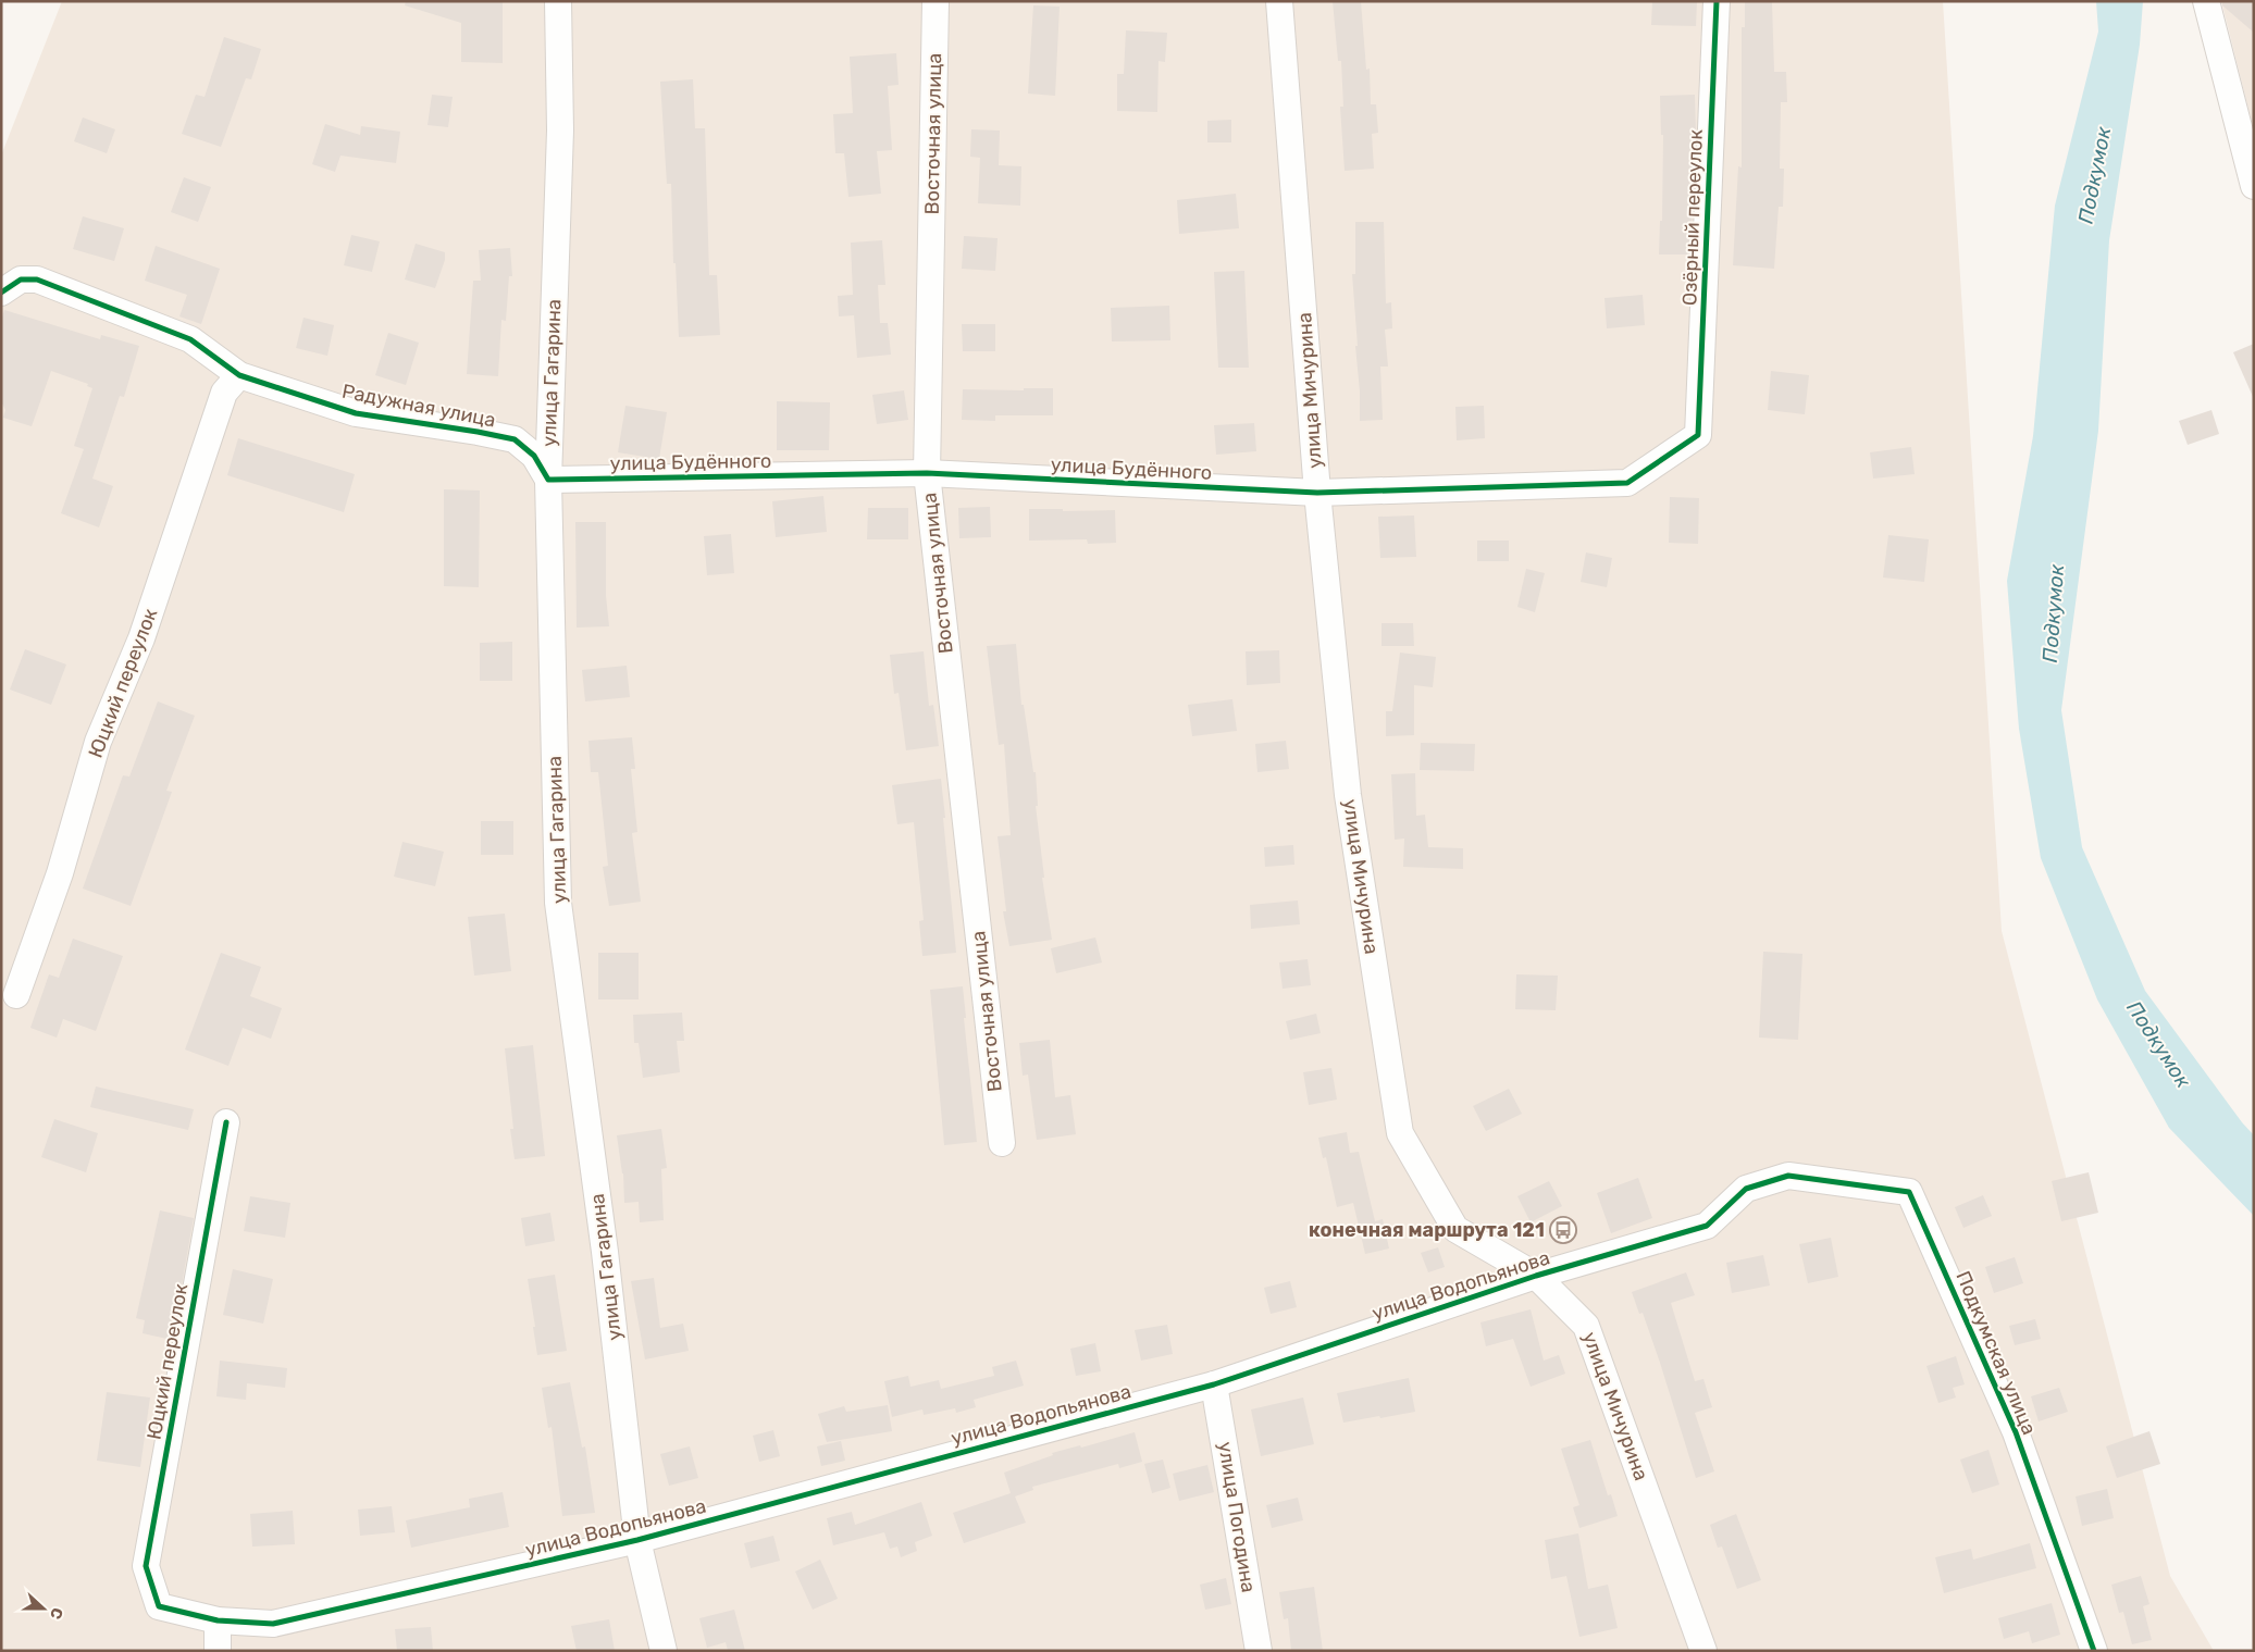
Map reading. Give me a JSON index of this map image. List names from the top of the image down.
{
  "streets": {
    "street": [
      "Восточная улица",
      "Озёрный переулок",
      "улица Гагарина",
      "улица Мичурина",
      "Радужная улица",
      "улица Будённого",
      "Юцкий переулок",
      "улица Водопьянова",
      "Подкумская улица",
      "улица Погодина"
    ]
  },
  "crossings": [
    ["Восточная улица", "улица Будённого"],
    ["Озёрный переулок", "улица Будённого"],
    ["улица Гагарина", "Радужная улица"],
    ["улица Гагарина", "улица Будённого"],
    ["улица Гагарина", "улица Водопьянова"],
    ["улица Мичурина", "улица Будённого"],
    ["улица Мичурина", "улица Водопьянова"],
    ["Радужная улица", "улица Будённого"],
    ["Радужная улица", "Юцкий переулок"],
    ["Юцкий переулок", "улица Водопьянова"],
    ["улица Водопьянова", "Подкумская улица"],
    ["улица Водопьянова", "улица Погодина"]
  ],
  "water": ["Подкумок"],
  "places": {
    "bus stop": ["конечная маршрута 121"]
  },
  "north": "right"
}
